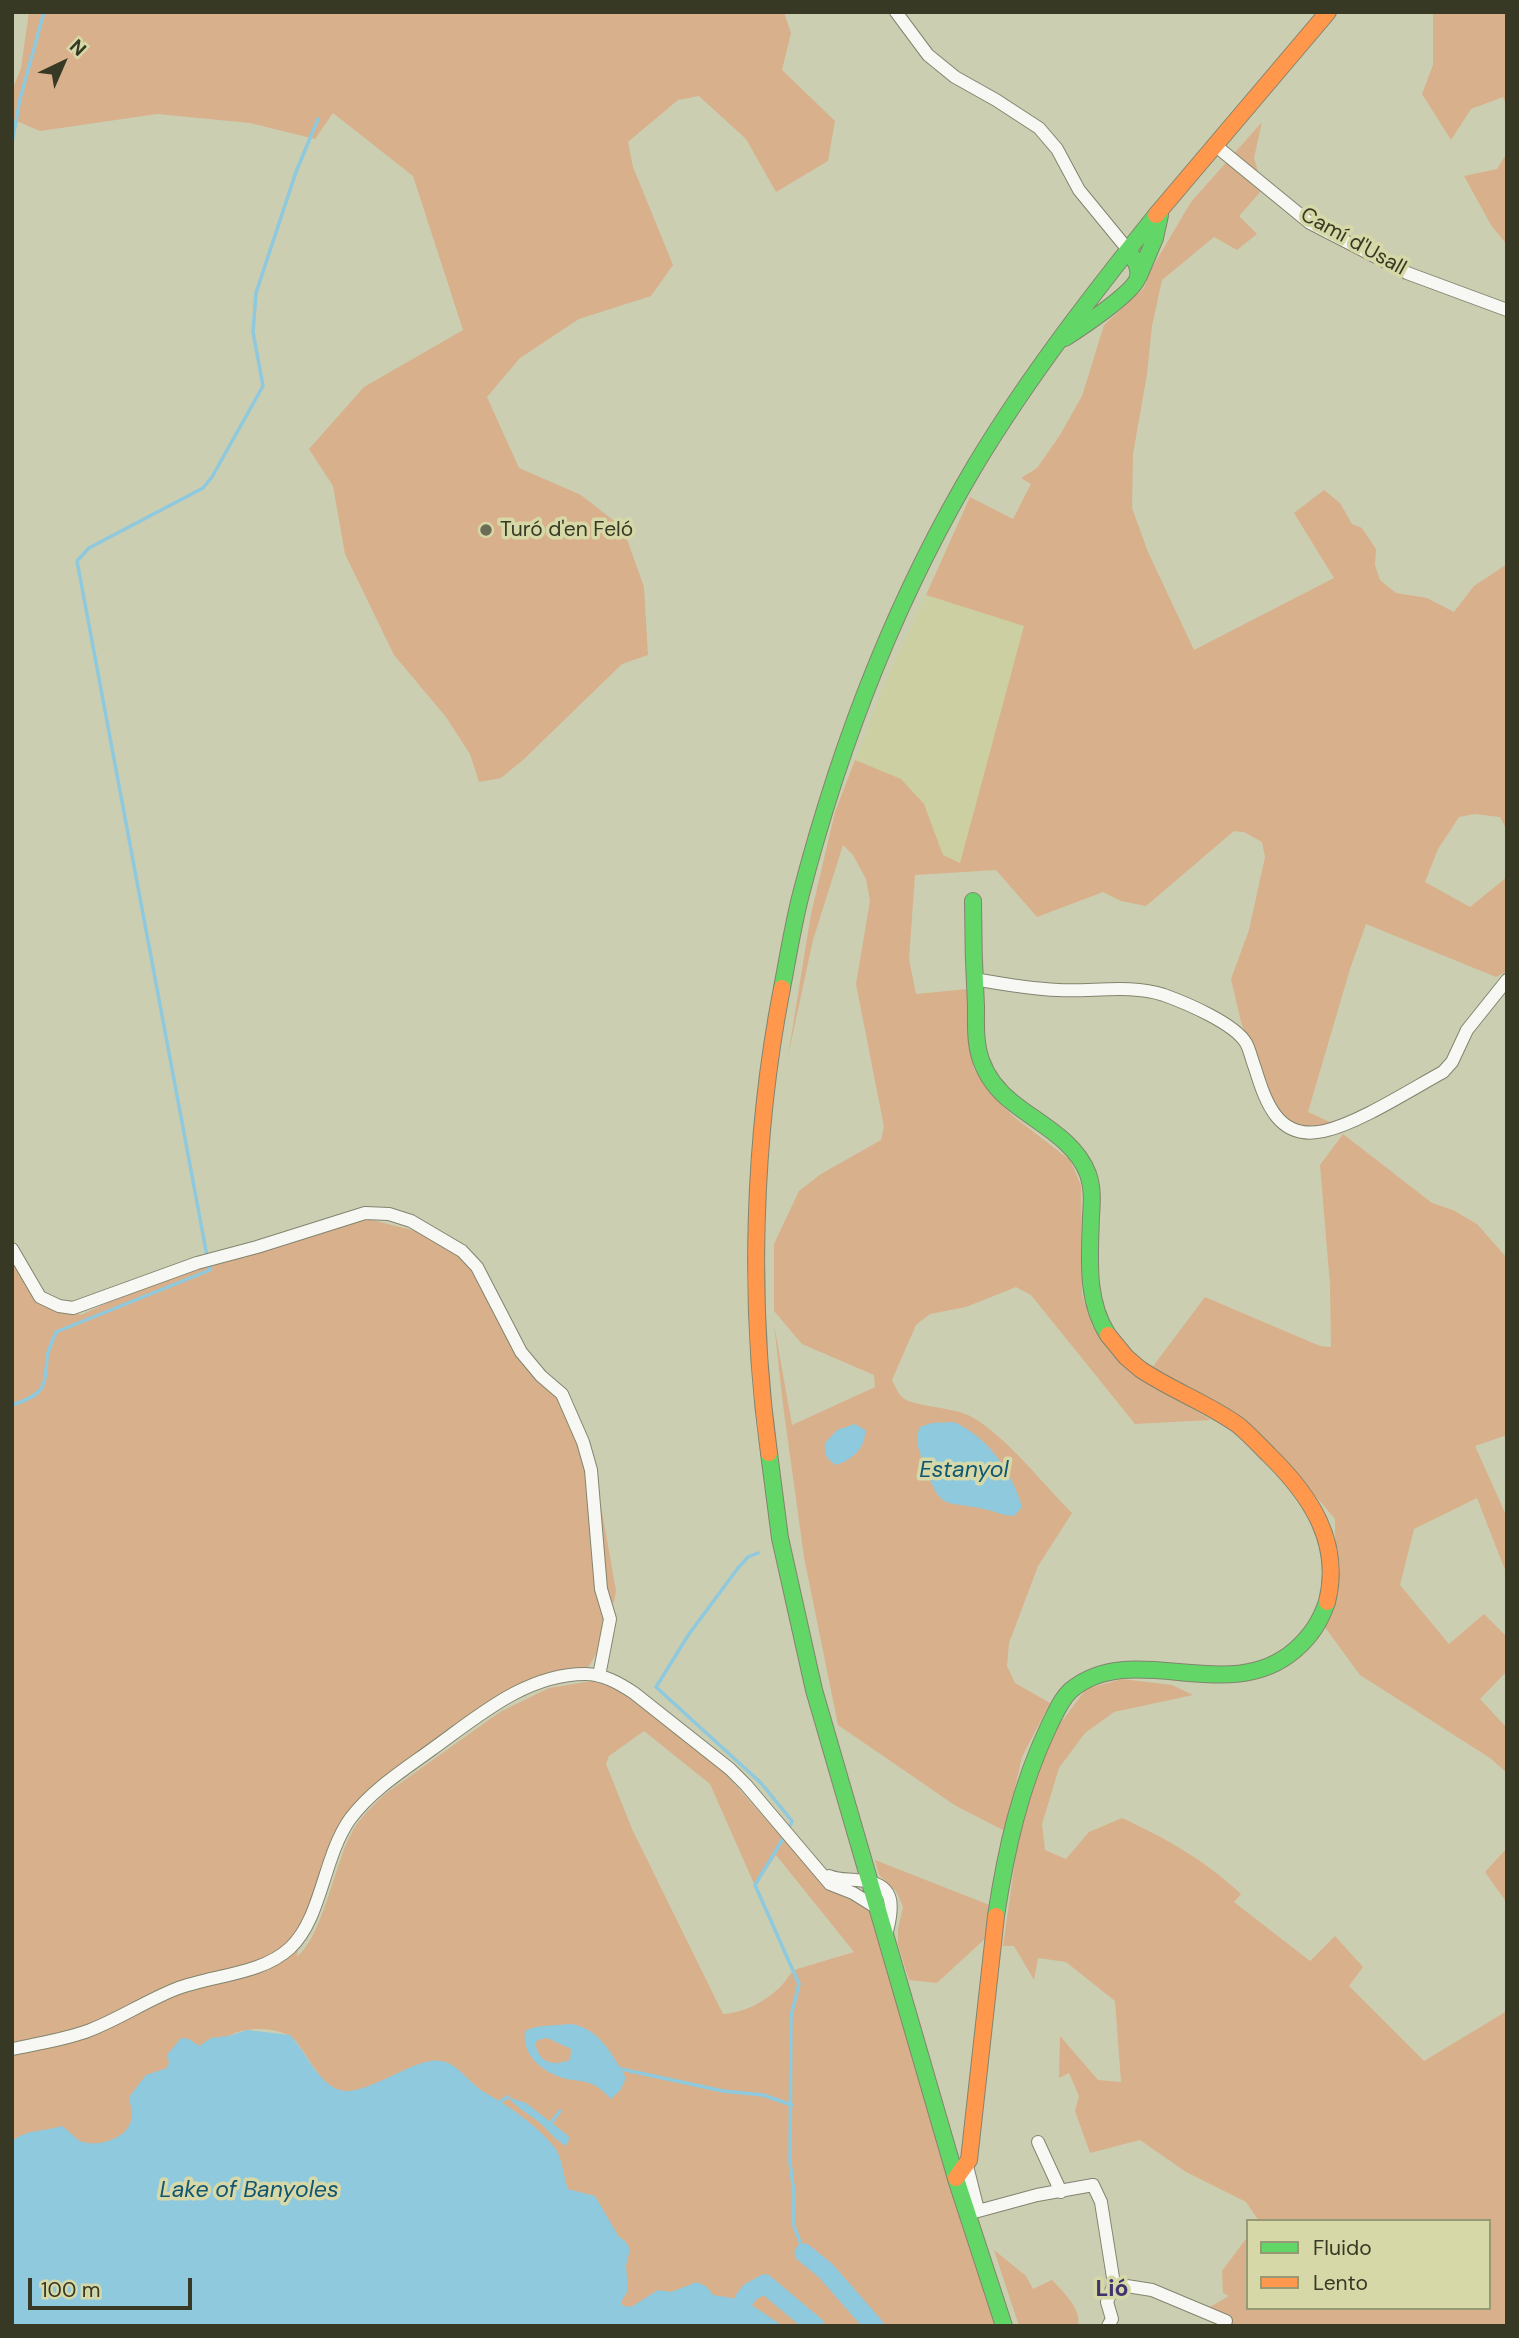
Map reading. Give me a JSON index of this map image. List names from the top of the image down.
{
  "streets": {
    "street": ["Camí d'Usall"]
  },
  "districts": ["Lió"],
  "water": ["Estanyol", "Lake of Banyoles"],
  "places": ["Turó d'en Feló"],
  "legend": ["Fluido", "Lento"],
  "scale_bar": "100 m",
  "north": "top right"
}
